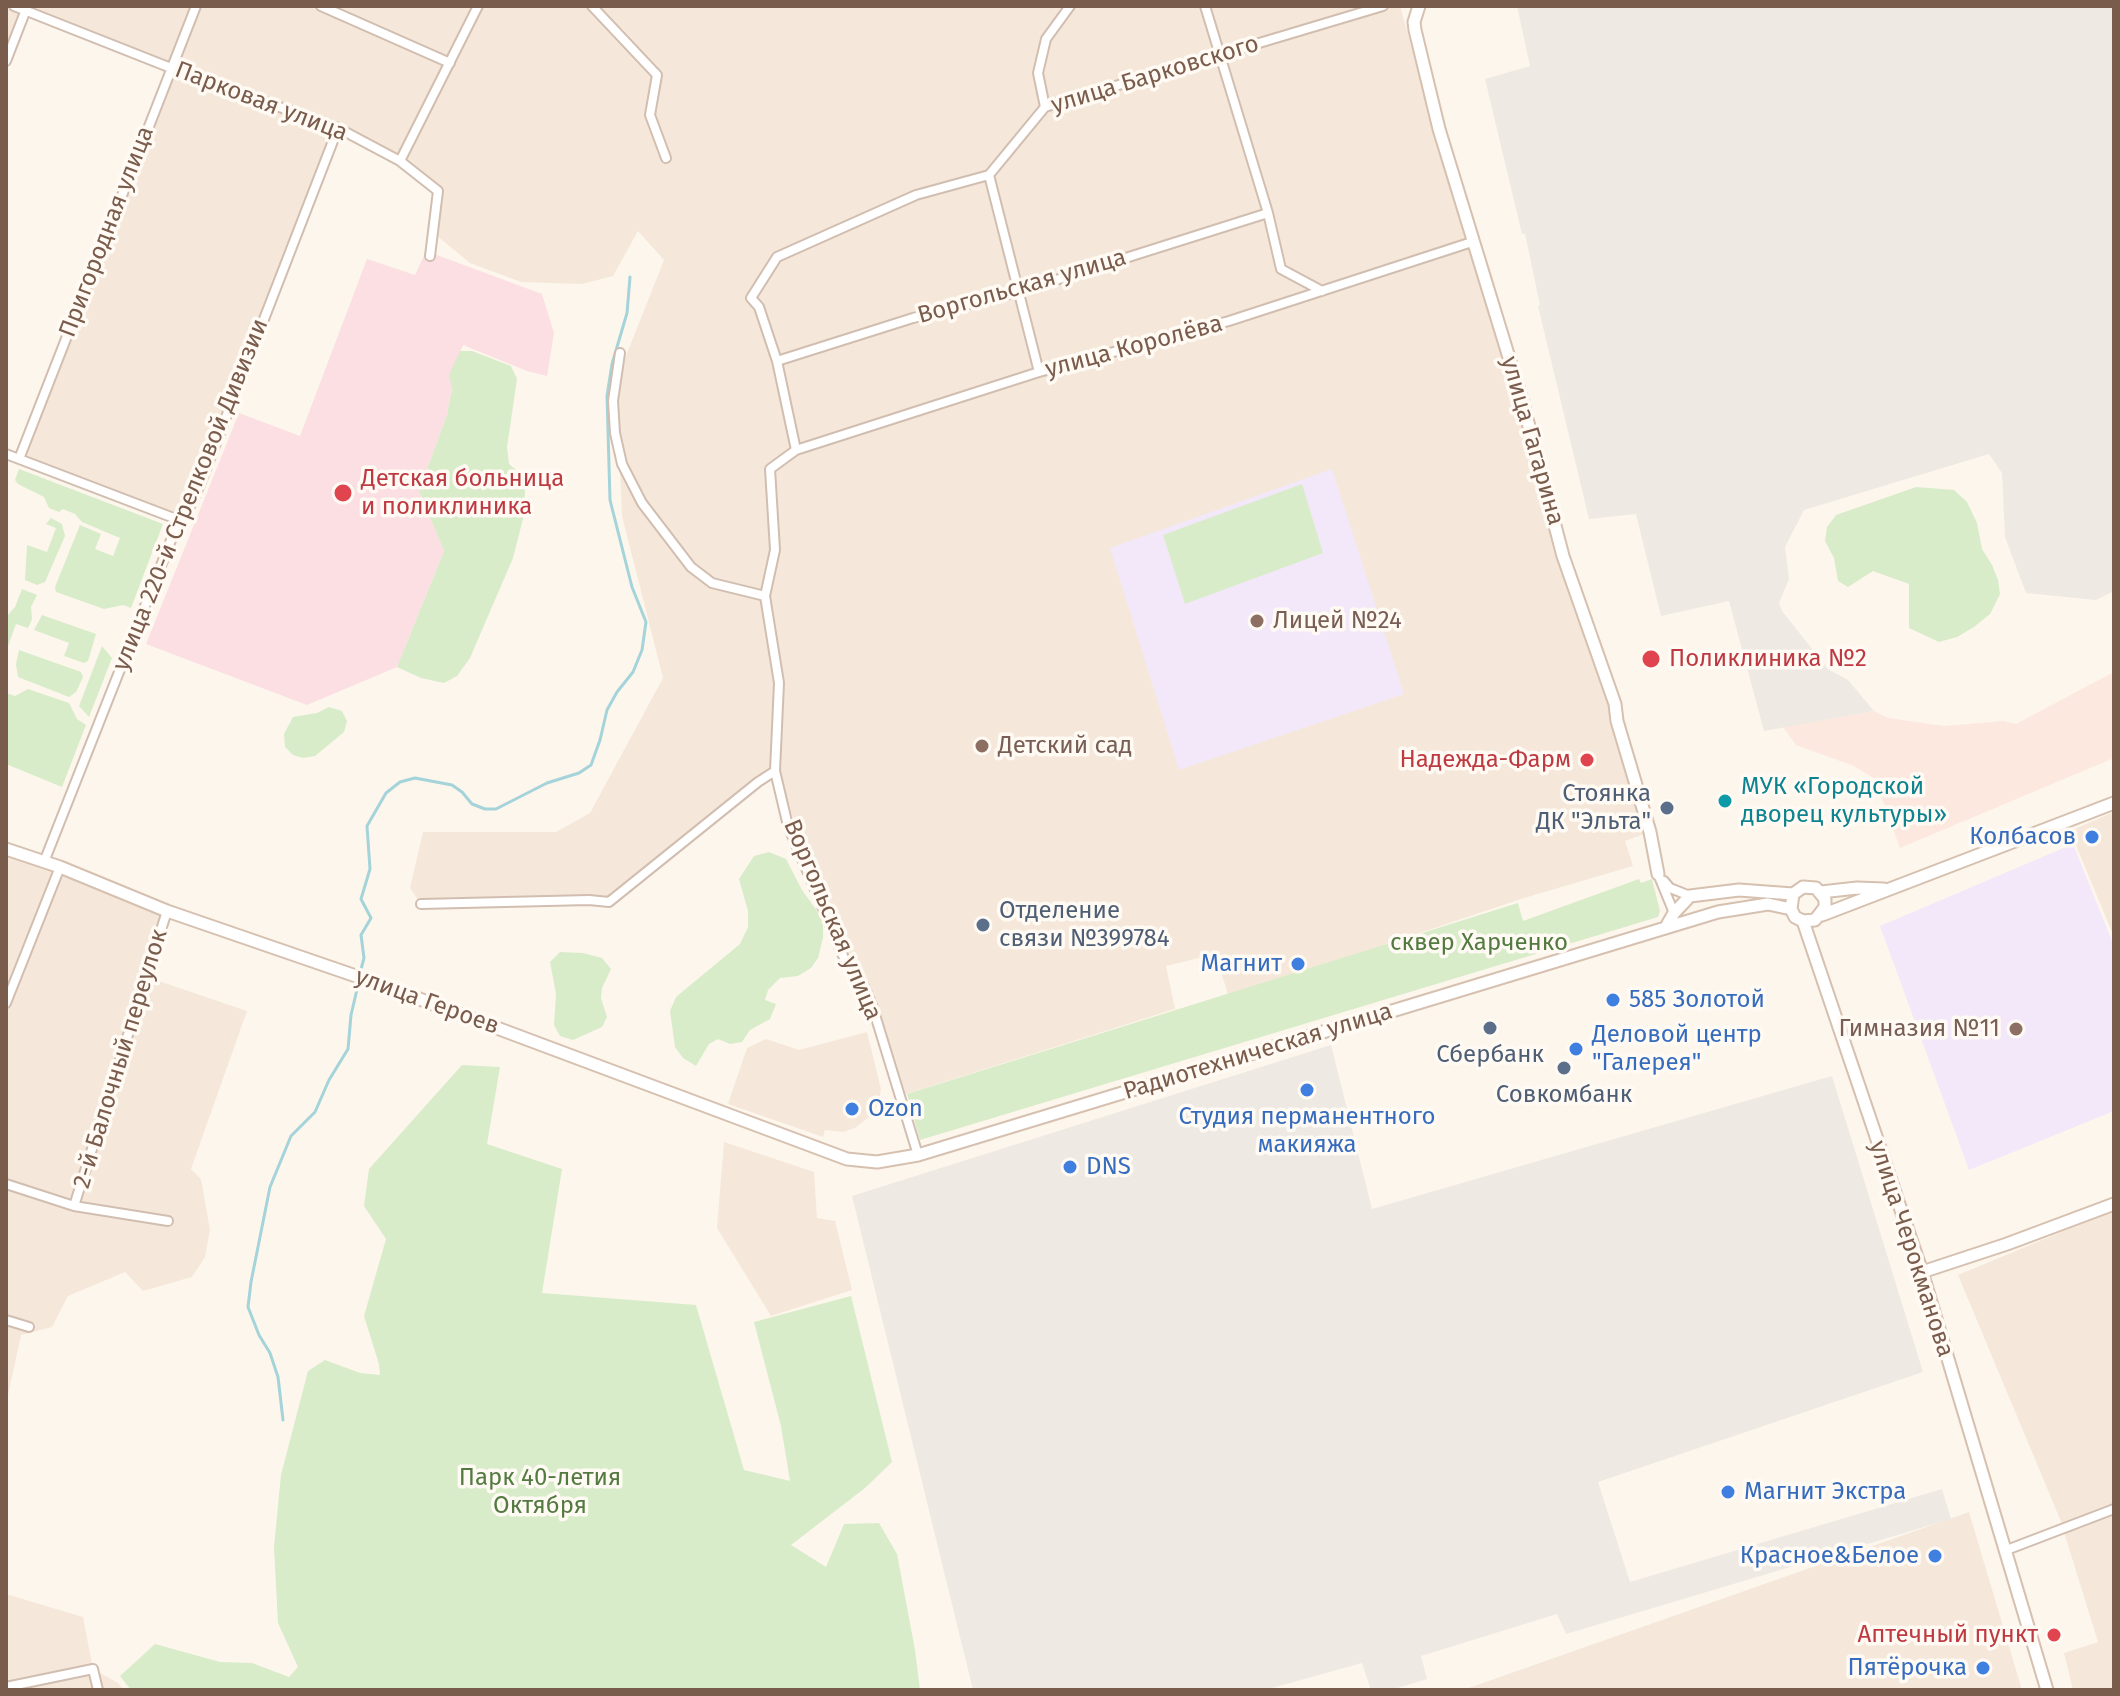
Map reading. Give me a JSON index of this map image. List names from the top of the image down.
{
  "streets": {
    "street": [
      "улица Барковского",
      "Парковая улица",
      "Пригородная улица",
      "Воргольская улица",
      "улица Королёва",
      "улица Гагарина",
      "улица 220-й Стрелковой Дивизии",
      "улица Героев",
      "Радиотехническая улица",
      "2-й Балочный переулок",
      "улица Черокманова"
    ]
  },
  "crossings": [
    ["Парковая улица", "Пригородная улица"],
    ["Парковая улица", "улица 220-й Стрелковой Дивизии"],
    ["Воргольская улица", "улица Королёва"],
    ["Воргольская улица", "Радиотехническая улица"],
    ["улица Королёва", "улица Гагарина"],
    ["улица 220-й Стрелковой Дивизии", "улица Героев"],
    ["улица Героев", "Радиотехническая улица"],
    ["улица Героев", "2-й Балочный переулок"],
    ["Радиотехническая улица", "улица Черокманова"]
  ],
  "parks": ["сквер Харченко", "Парк 40-летия Октября"],
  "places": [
    "Детская больница и поликлиника",
    "Лицей №24",
    "Поликлиника №2",
    "Детский сад",
    "Надежда-Фарм",
    "МУК «Городской дворец культуры»",
    "Стоянка ДК \"Эльта\"",
    "Колбасов",
    "Отделение связи №399784",
    "Магнит",
    "585 Золотой",
    "Сбербанк",
    "Гимназия №11",
    "Деловой центр \"Галерея\"",
    "Совкомбанк",
    "Студия перманентного макияжа",
    "Ozon",
    "DNS",
    "Магнит Экстра",
    "Красное&Белое",
    "Аптечный пункт",
    "Пятёрочка"
  ]
}
